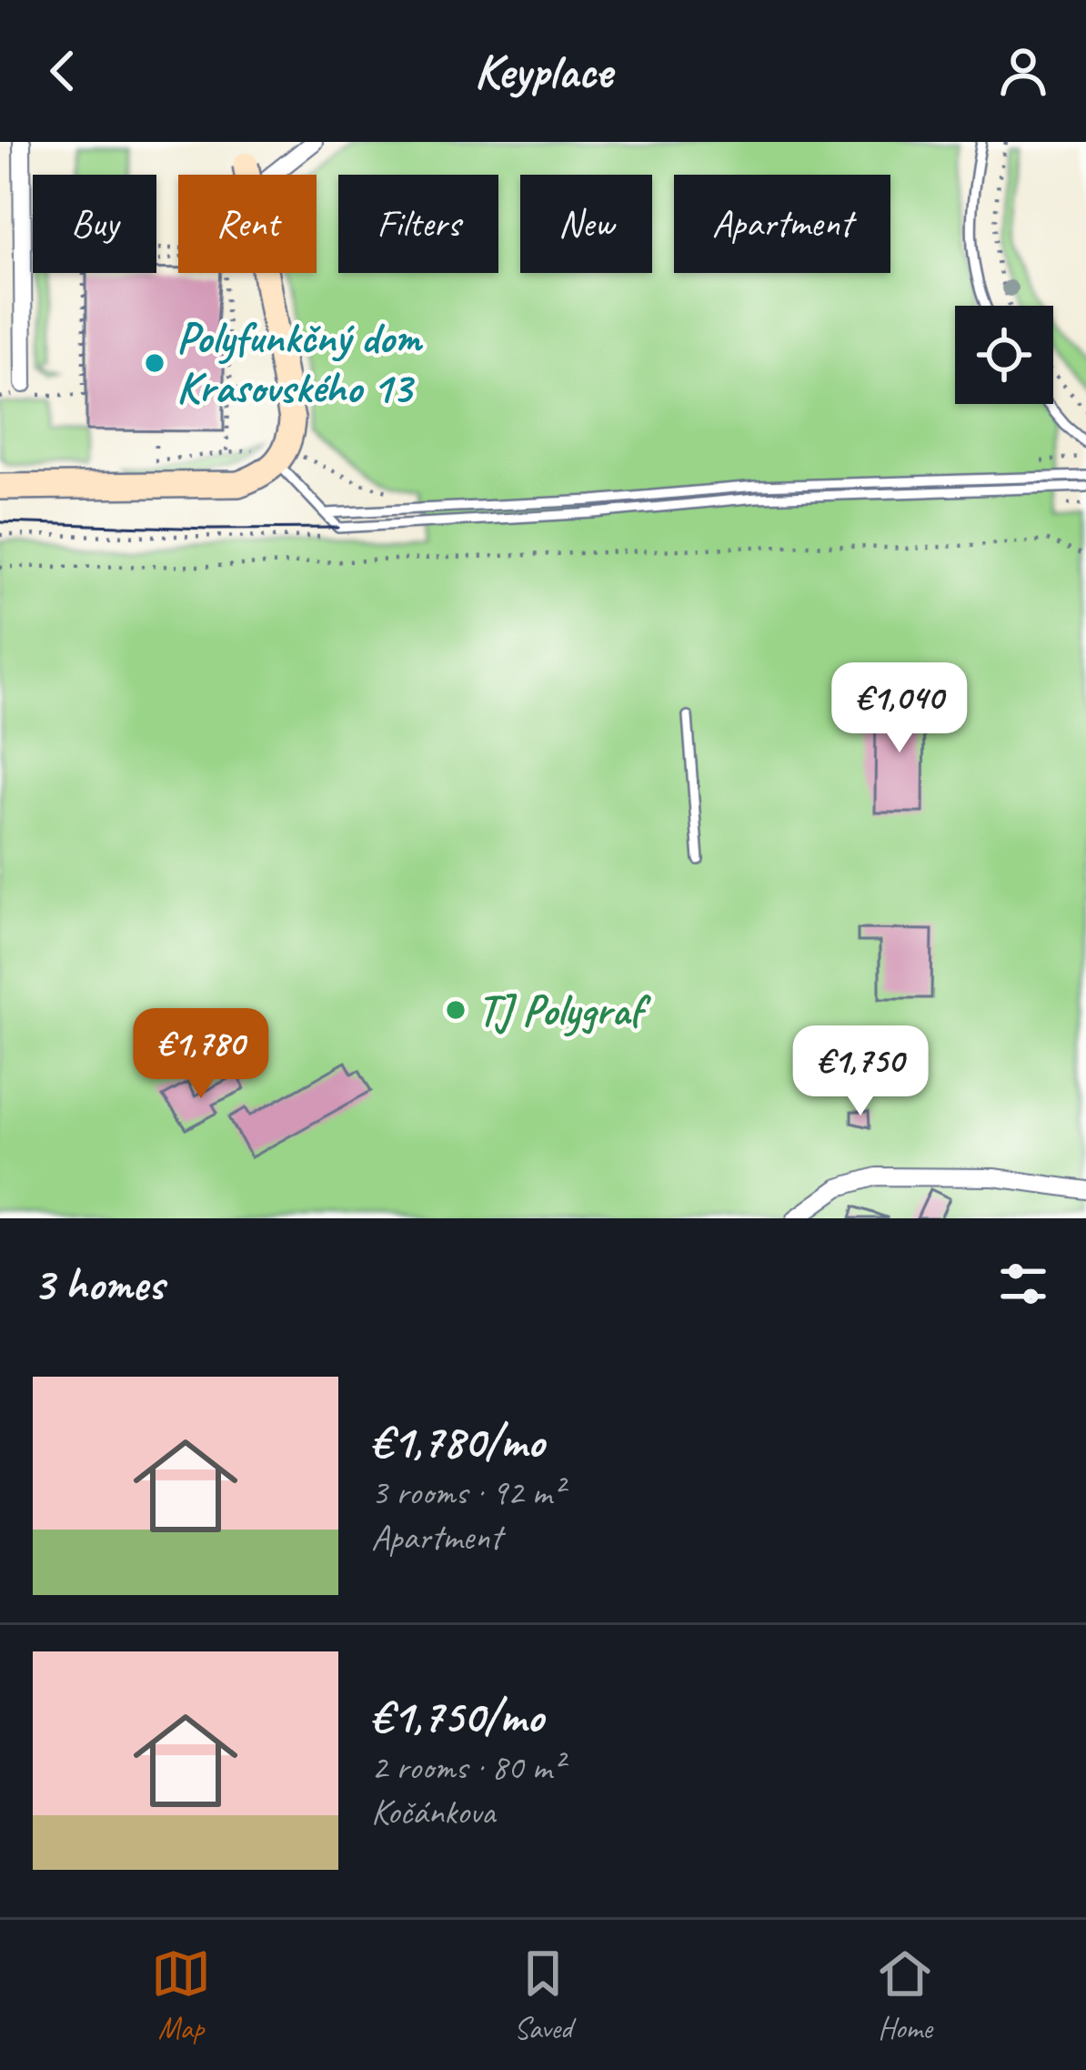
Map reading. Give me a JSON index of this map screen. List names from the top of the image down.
{
  "places": ["Polyfunkčný dom Krasovského 13", "TJ Polygraf"],
  "page": {
    "header": "Keyplace",
    "chip": [
      "Buy",
      "Rent",
      "Filters",
      "New",
      "Apartment"
    ],
    "price": ["€1,040", "€1,780", "€1,750"],
    "heading": "3 homes",
    "list": [
      {
        "name": "€1,780/mo",
        "note": "3 rooms · 92 m² · Apartment"
      },
      {
        "name": "€1,750/mo",
        "note": "2 rooms · 80 m² · Kočánkova"
      }
    ],
    "tabs": ["Map", "Saved", "Home"]
  }
}
